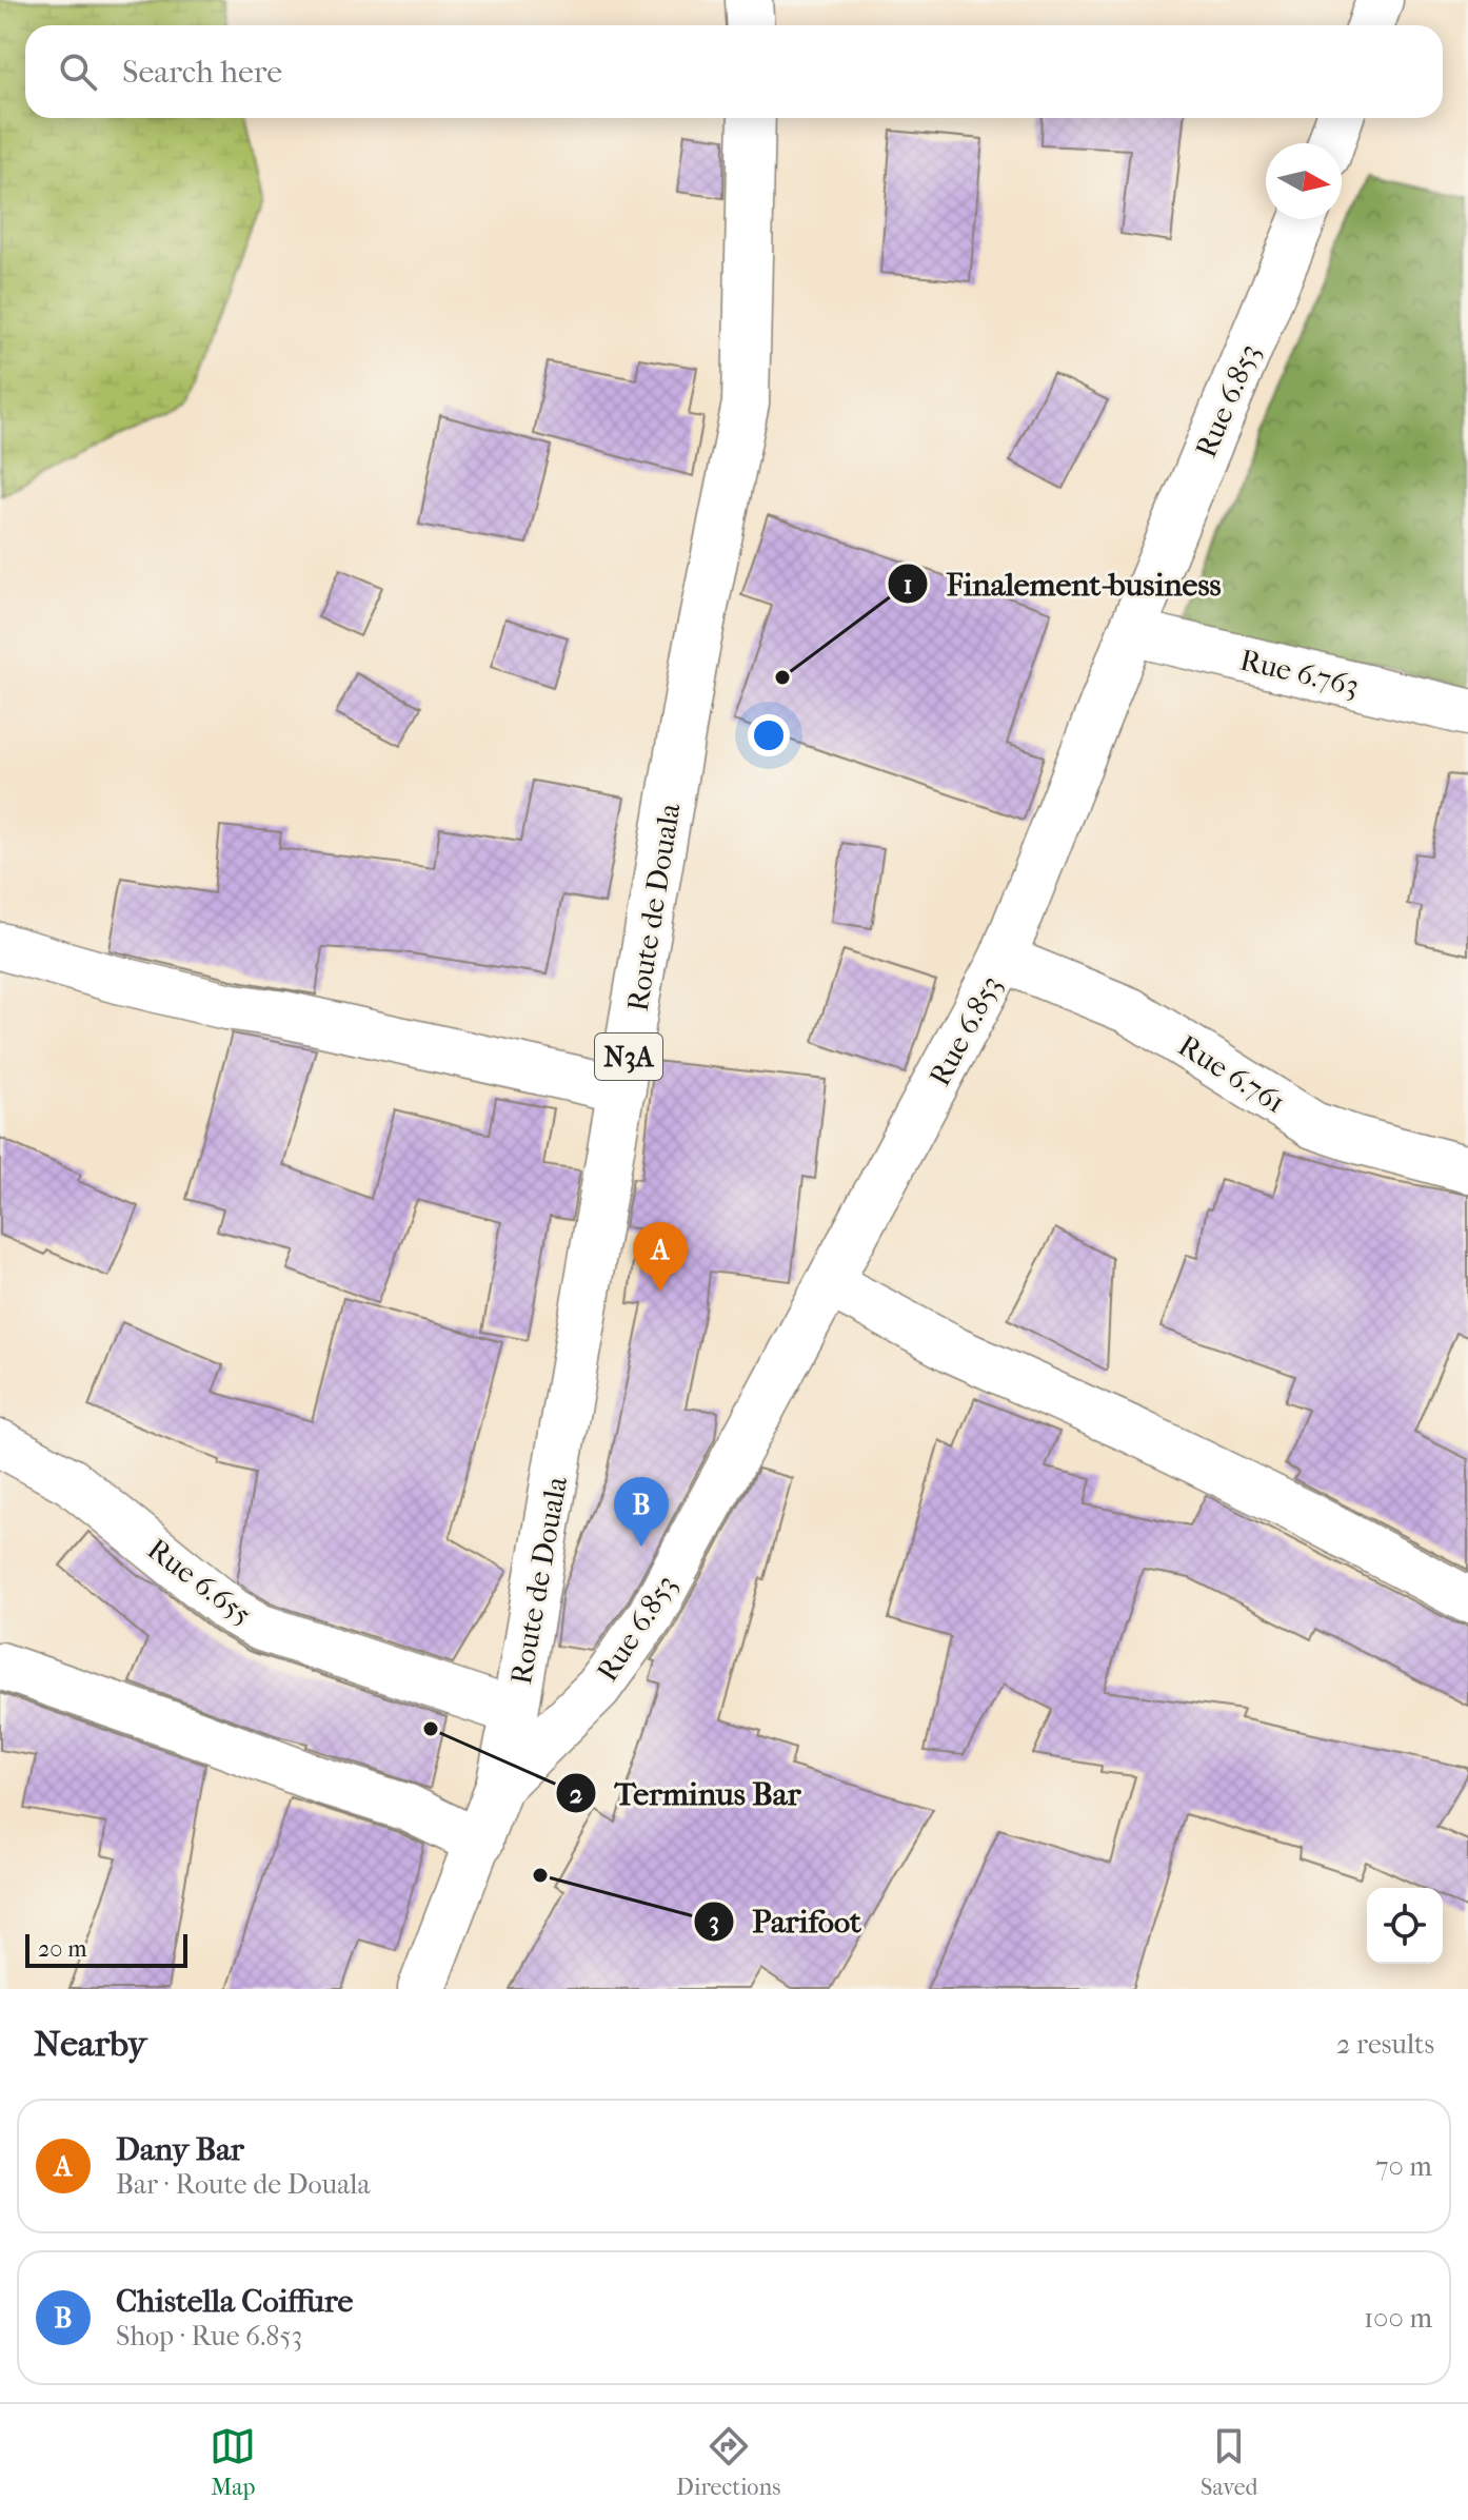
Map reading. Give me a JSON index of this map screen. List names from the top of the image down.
{
  "streets": {
    "main road": [
      "Rue 6.853",
      "Rue 6.763",
      "Route de Douala",
      "N3A",
      "Rue 6.761",
      "Rue 6.655"
    ]
  },
  "crossings": [
    ["Rue 6.853", "Rue 6.763"],
    ["Rue 6.853", "Route de Douala"],
    ["Rue 6.853", "Rue 6.761"],
    ["Route de Douala", "Rue 6.655"]
  ],
  "places": ["Finalement-business", "Terminus Bar", "Parifoot"],
  "scale_bar": "20 m",
  "north": "right",
  "page": {
    "search": "Search here",
    "pins": ["A", "B"],
    "scale": "20 m",
    "heading": ["Nearby", "2 results"],
    "list": [
      {
        "mark": "A",
        "name": "Dany Bar",
        "note": "Bar · Route de Douala",
        "value": "70 m"
      },
      {
        "mark": "B",
        "name": "Chistella Coiffure",
        "note": "Shop · Rue 6.853",
        "value": "100 m"
      }
    ],
    "nav": ["Map", "Directions", "Saved"]
  }
}
